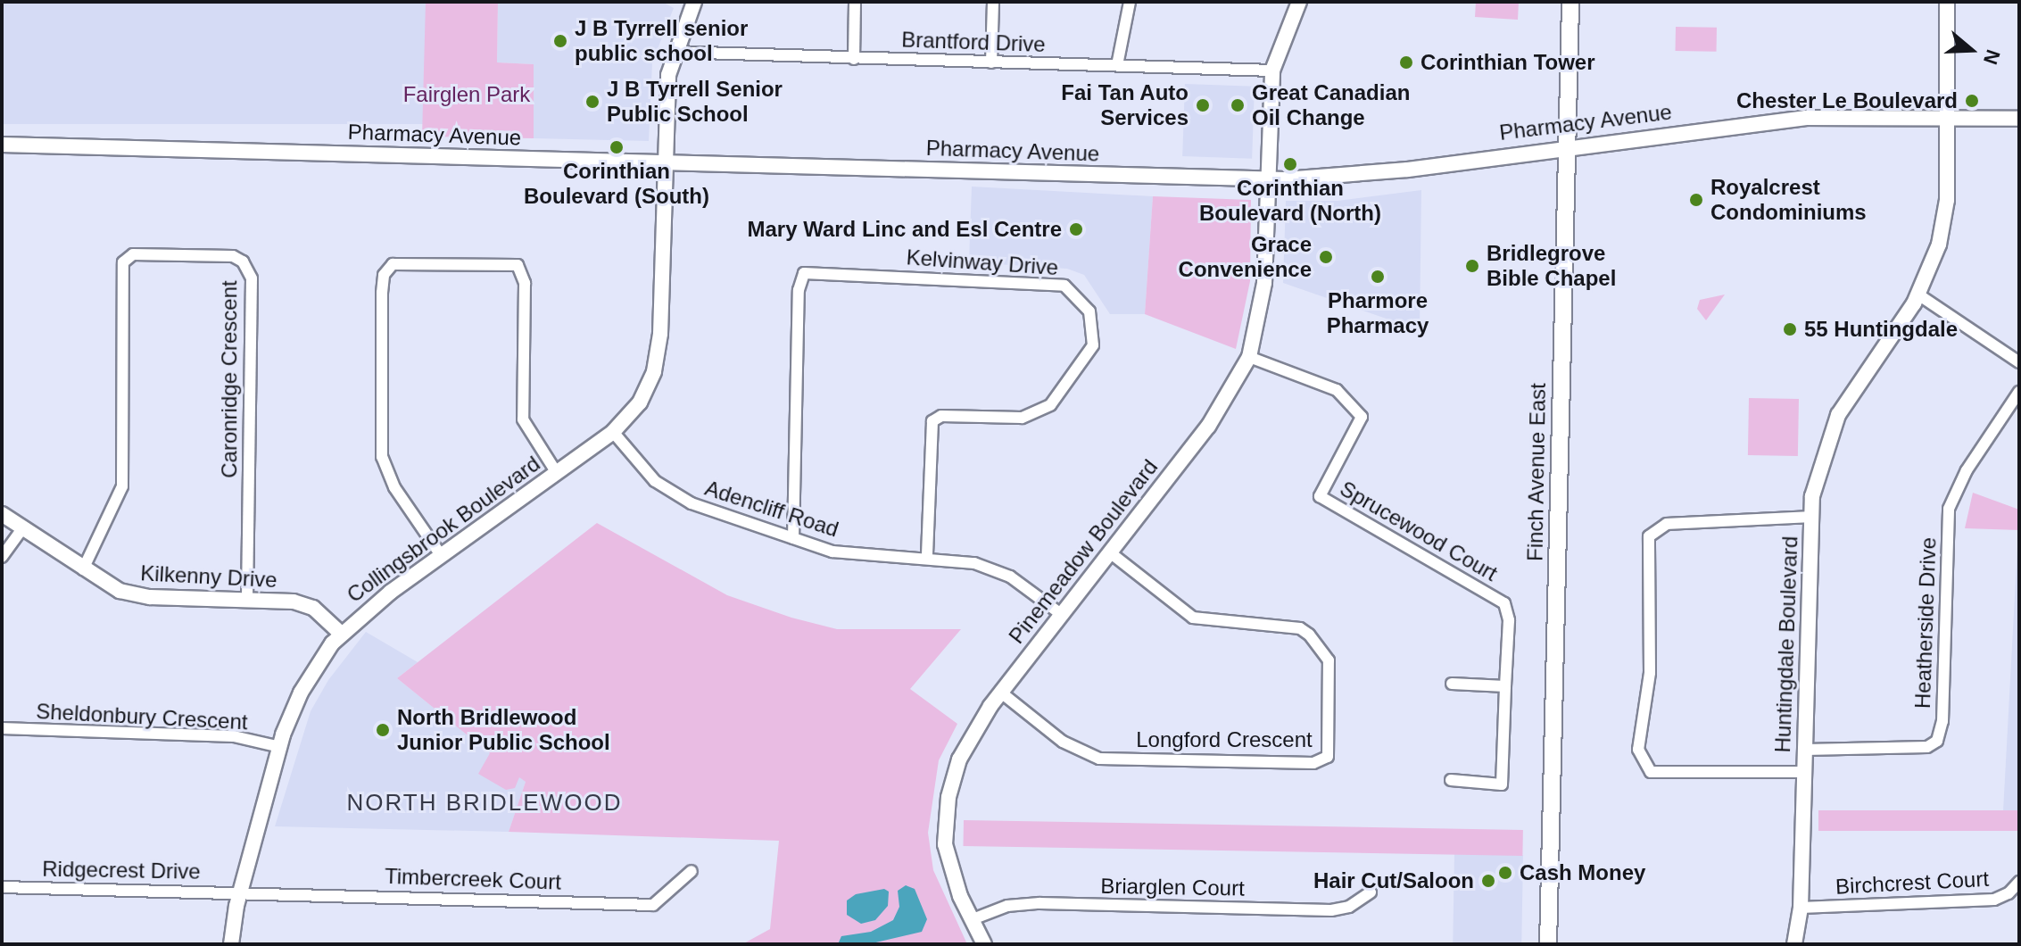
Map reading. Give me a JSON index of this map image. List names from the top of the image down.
{
  "streets": {
    "main road": ["Finch Avenue East"],
    "street": [
      "Brantford Drive",
      "Pharmacy Avenue",
      "Kelvinway Drive",
      "Caronridge Crescent",
      "Adencliff Road",
      "Collingsbrook Boulevard",
      "Sprucewood Court",
      "Pinemeadow Boulevard",
      "Kilkenny Drive",
      "Heatherside Drive",
      "Huntingdale Boulevard",
      "Sheldonbury Crescent",
      "Longford Crescent",
      "Ridgecrest Drive",
      "Timbercreek Court",
      "Birchcrest Court",
      "Briarglen Court"
    ]
  },
  "crossings": [
    ["Brantford Drive", "Collingsbrook Boulevard"],
    ["Brantford Drive", "Pinemeadow Boulevard"],
    ["Pharmacy Avenue", "Finch Avenue East"],
    ["Pharmacy Avenue", "Collingsbrook Boulevard"],
    ["Pharmacy Avenue", "Pinemeadow Boulevard"],
    ["Pharmacy Avenue", "Huntingdale Boulevard"],
    ["Kelvinway Drive", "Adencliff Road"],
    ["Caronridge Crescent", "Kilkenny Drive"],
    ["Adencliff Road", "Collingsbrook Boulevard"],
    ["Adencliff Road", "Pinemeadow Boulevard"],
    ["Collingsbrook Boulevard", "Kilkenny Drive"],
    ["Collingsbrook Boulevard", "Sheldonbury Crescent"],
    ["Collingsbrook Boulevard", "Ridgecrest Drive"],
    ["Collingsbrook Boulevard", "Timbercreek Court"],
    ["Sprucewood Court", "Pinemeadow Boulevard"],
    ["Pinemeadow Boulevard", "Longford Crescent"],
    ["Pinemeadow Boulevard", "Briarglen Court"],
    ["Heatherside Drive", "Huntingdale Boulevard"],
    ["Huntingdale Boulevard", "Birchcrest Court"],
    ["Ridgecrest Drive", "Timbercreek Court"]
  ],
  "districts": ["NORTH BRIDLEWOOD"],
  "parks": ["Fairglen Park"],
  "places": [
    "J B Tyrrell senior public school",
    "Corinthian Tower",
    "Chester Le Boulevard",
    "J B Tyrrell Senior Public School",
    "Fai Tan Auto Services",
    "Great Canadian Oil Change",
    "Corinthian Boulevard (South)",
    "Corinthian Boulevard (North)",
    "Royalcrest Condominiums",
    "Mary Ward Linc and Esl Centre",
    "Grace Convenience",
    "Bridlegrove Bible Chapel",
    "Pharmore Pharmacy",
    "55 Huntingdale",
    "North Bridlewood Junior Public School",
    "Cash Money",
    "Hair Cut/Saloon"
  ],
  "north": "right"
}
